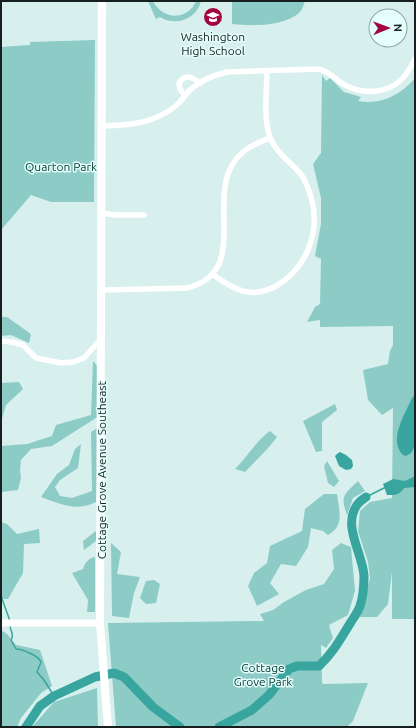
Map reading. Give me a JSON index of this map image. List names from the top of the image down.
{
  "streets": {
    "main road": ["Cottage Grove Avenue Southeast"]
  },
  "parks": ["Quarton Park", "Cottage Grove Park"],
  "places": {
    "school or university": ["Washington High School"]
  },
  "north": "right"
}
